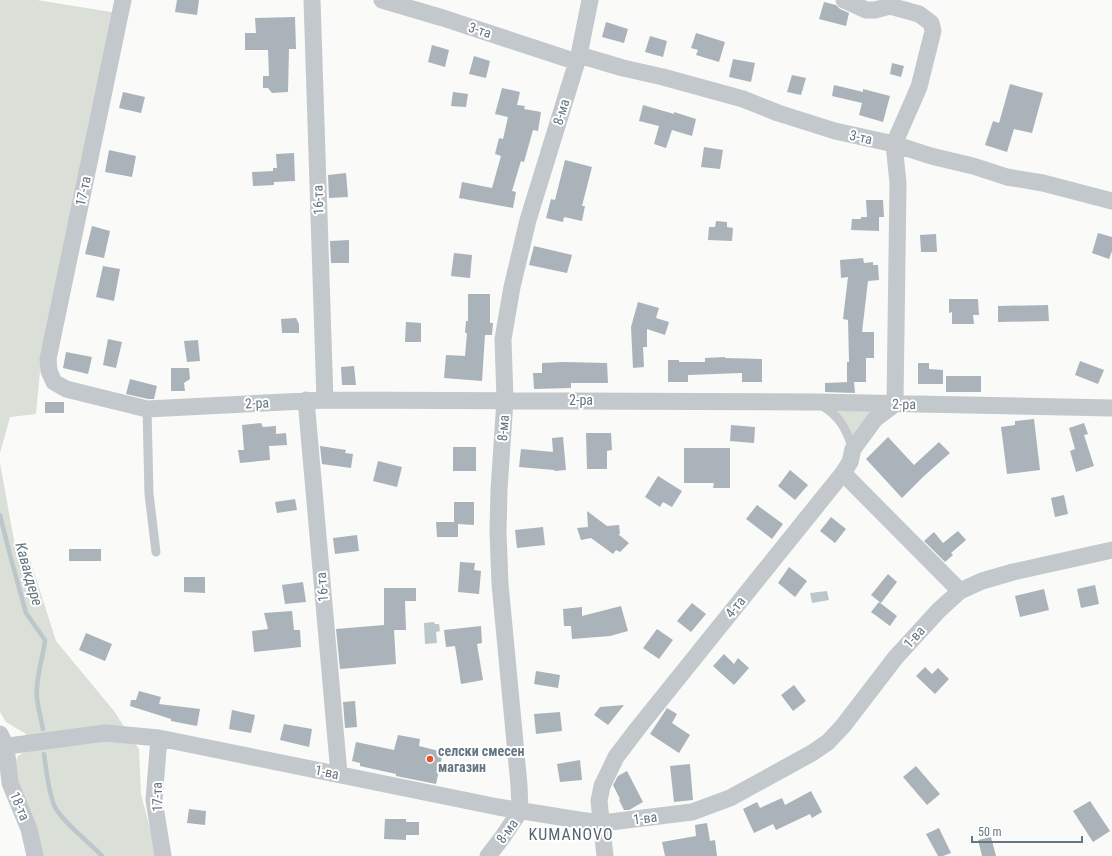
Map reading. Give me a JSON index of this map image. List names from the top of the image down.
{
  "streets": {
    "street": [
      "3-та",
      "8-ма",
      "17-та",
      "16-та",
      "2-ра",
      "4-та",
      "1-ва",
      "18-та"
    ]
  },
  "crossings": [
    ["3-та", "8-ма"],
    ["8-ма", "2-ра"],
    ["8-ма", "1-ва"],
    ["17-та", "2-ра"],
    ["17-та", "1-ва"],
    ["16-та", "2-ра"],
    ["16-та", "1-ва"],
    ["2-ра", "4-та"],
    ["4-та", "1-ва"],
    ["1-ва", "18-та"]
  ],
  "districts": ["KUMANOVO"],
  "water": ["Кавакдере"],
  "places": ["селски смесен магазин"],
  "scale_bar": "50 m"
}
